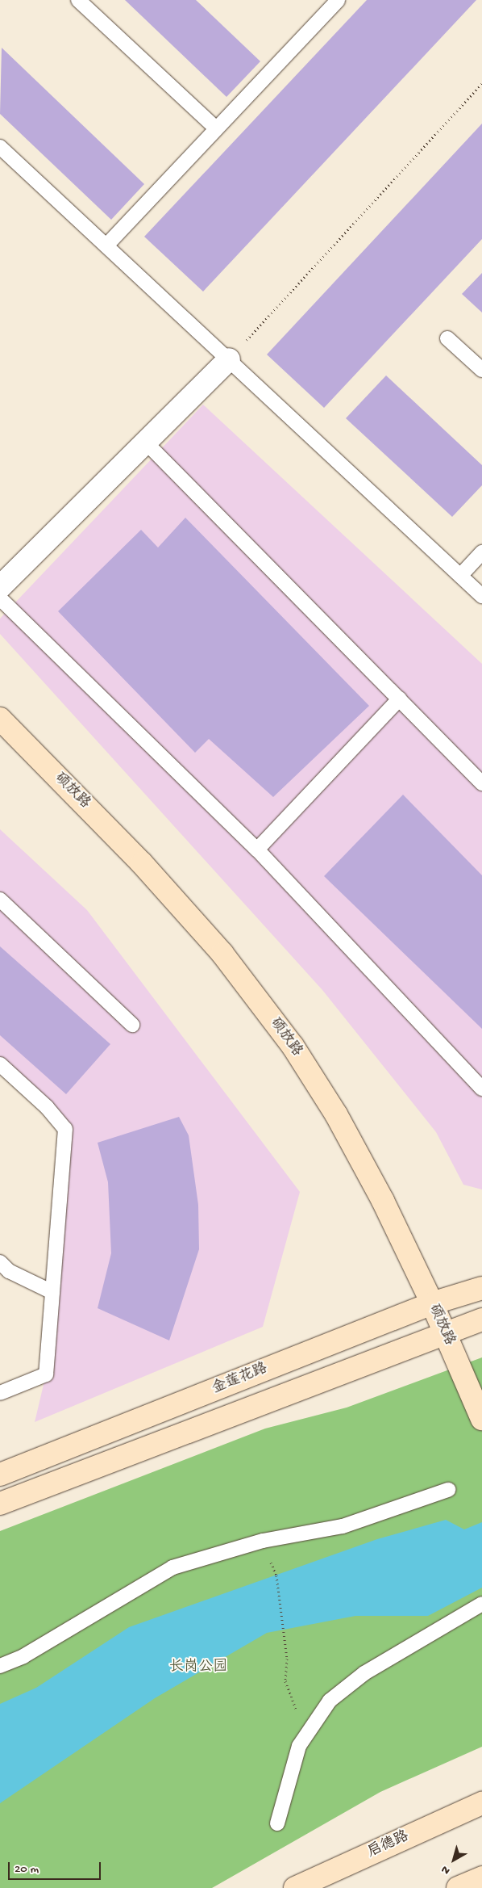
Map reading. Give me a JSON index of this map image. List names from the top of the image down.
{
  "streets": {
    "street": ["硕放路", "金莲花路", "启德路"]
  },
  "crossings": [
    ["硕放路", "金莲花路"]
  ],
  "parks": ["长岗公园"],
  "scale_bar": "20 m",
  "north": "bottom left"
}
